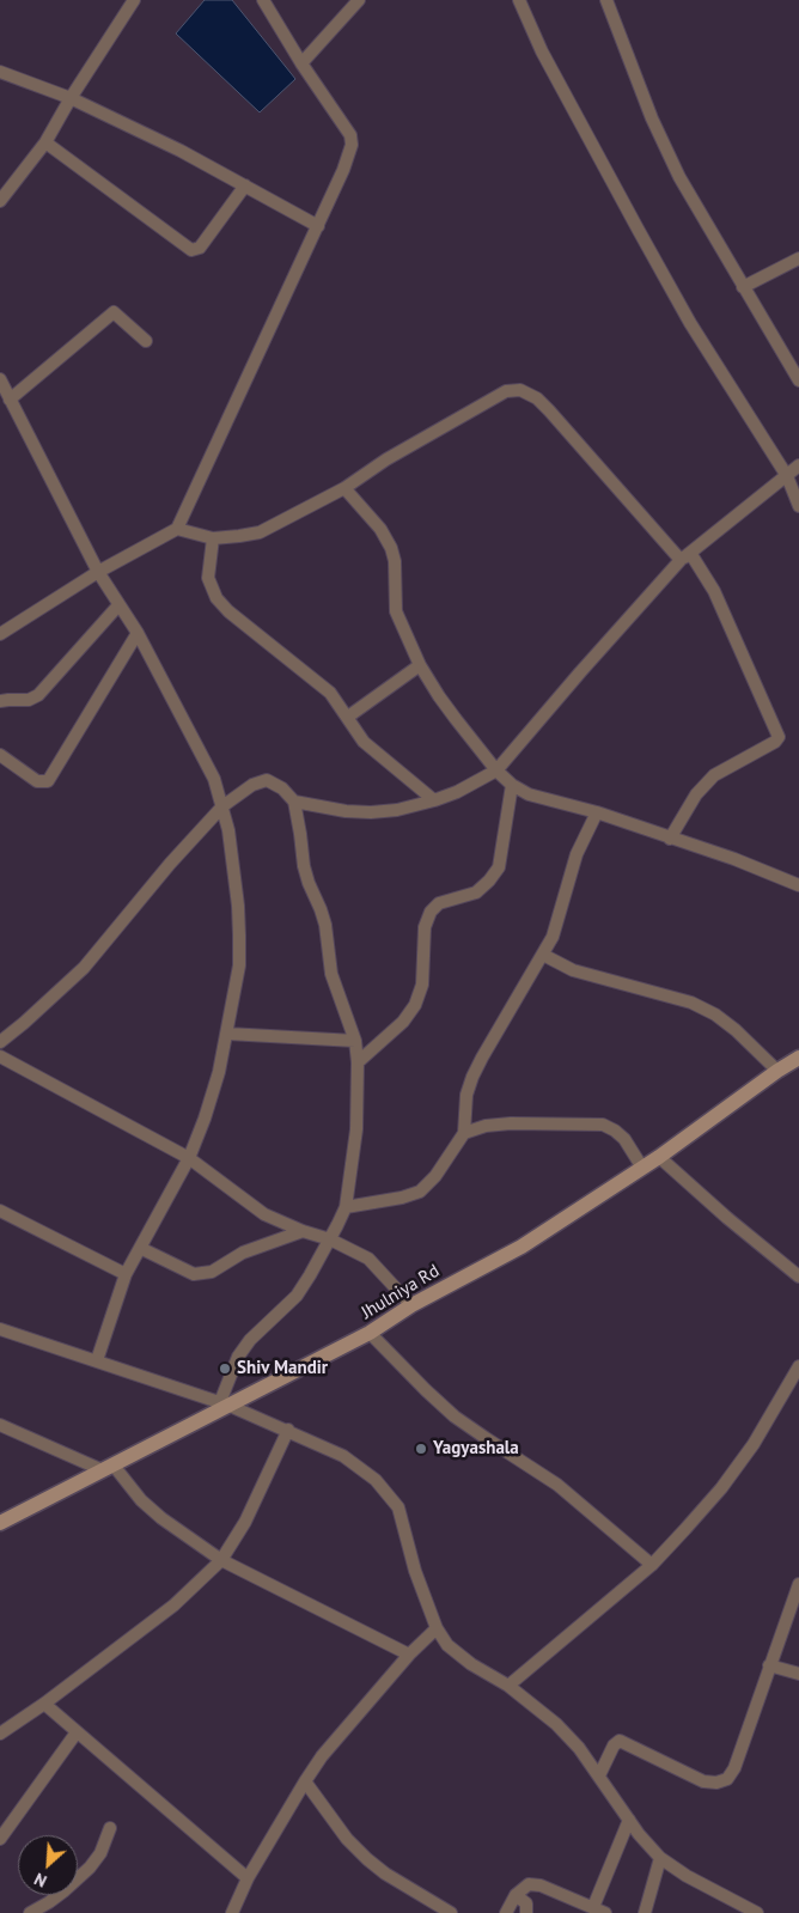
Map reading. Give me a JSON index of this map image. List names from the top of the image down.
{
  "streets": {
    "street": ["Jhulniya Rd"]
  },
  "places": ["Shiv Mandir", "Yagyashala"],
  "north": "bottom left"
}
